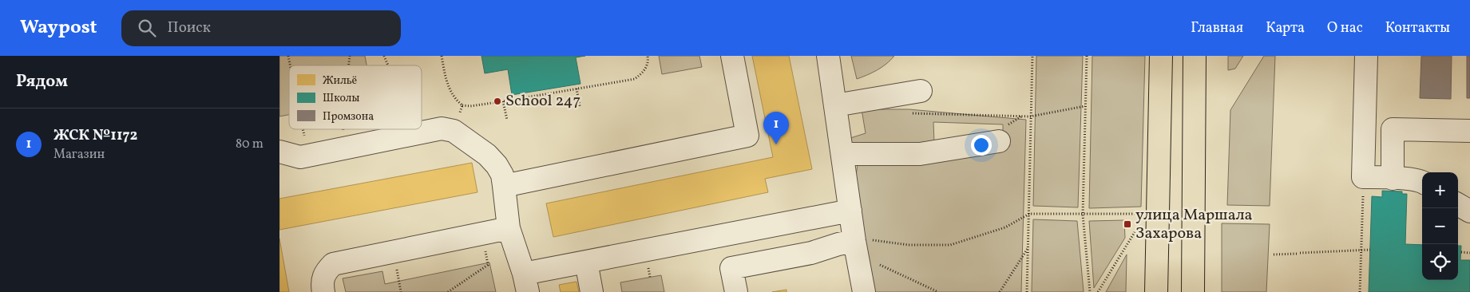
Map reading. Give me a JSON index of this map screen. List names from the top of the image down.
{
  "places": {
    "other": ["School 247"],
    "transit": ["улица Маршала Захарова"]
  },
  "legend": ["Жильё", "Школы", "Промзона"],
  "page": {
    "header": "Waypost",
    "search": "Поиск",
    "nav": [
      "Главная",
      "Карта",
      "О нас",
      "Контакты"
    ],
    "heading": "Рядом",
    "list": [
      {
        "mark": "1",
        "name": "ЖСК №1172",
        "note": "Магазин",
        "value": "80 m"
      }
    ],
    "pins": "1",
    "map_buttons": ["+", "−"]
  }
}
